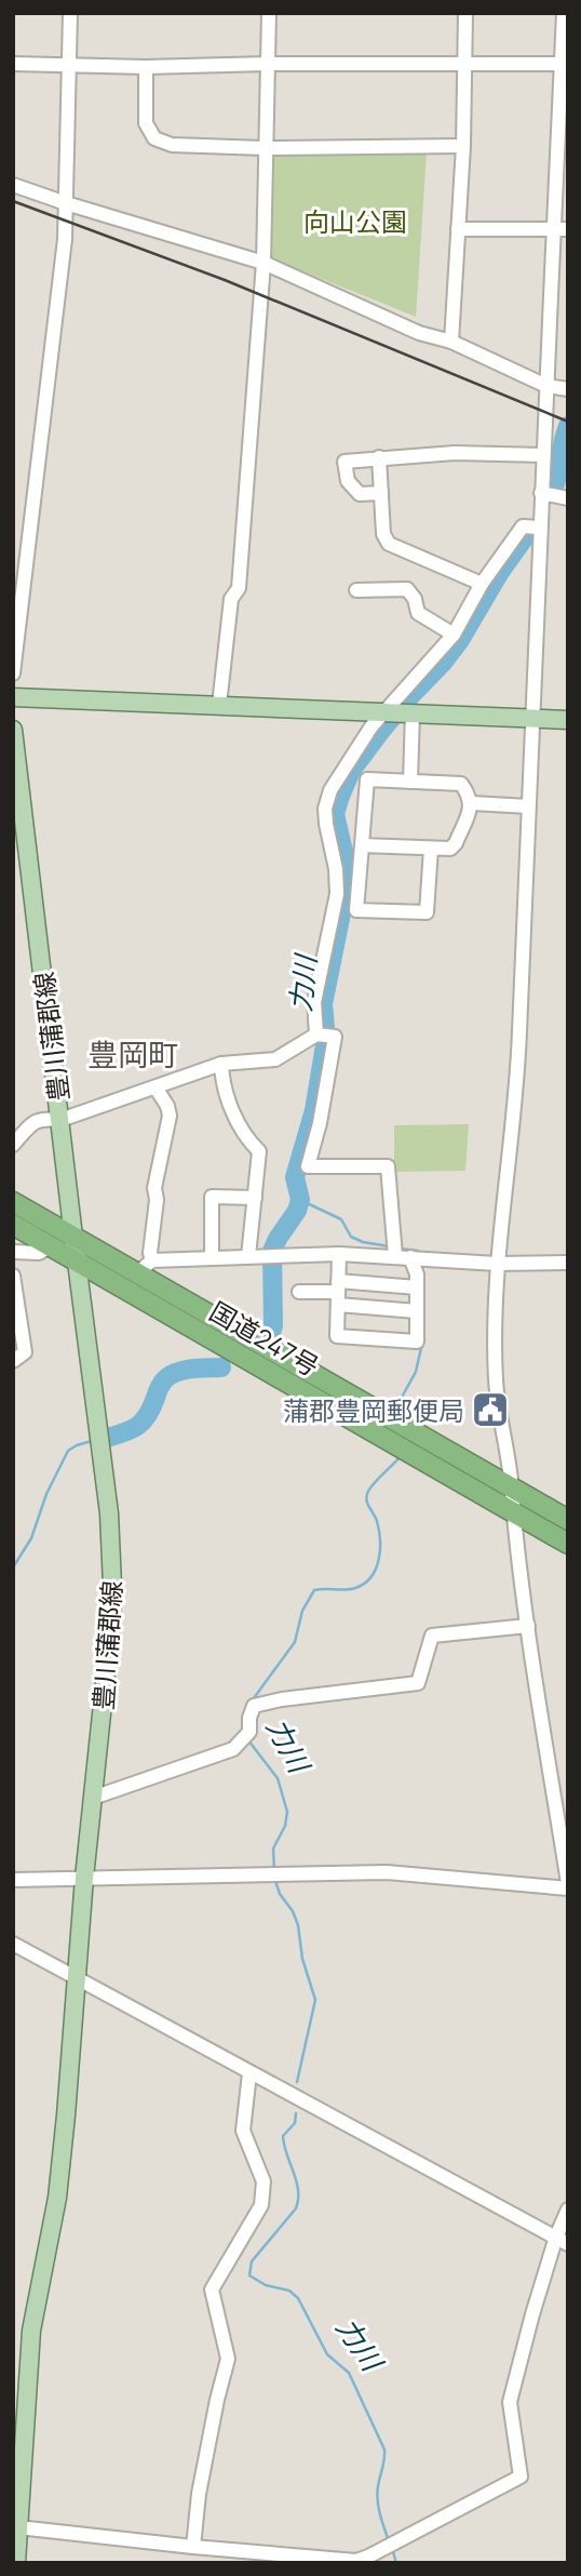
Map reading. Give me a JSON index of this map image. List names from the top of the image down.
{
  "streets": {
    "highway": ["国道247号"],
    "main road": ["豊川蒲郡線"]
  },
  "crossings": [
    ["豊川蒲郡線", "国道247号"]
  ],
  "districts": ["豊岡町"],
  "water": ["力川"],
  "parks": ["向山公園"],
  "places": {
    "public building": ["蒲郡豊岡郵便局"]
  }
}
